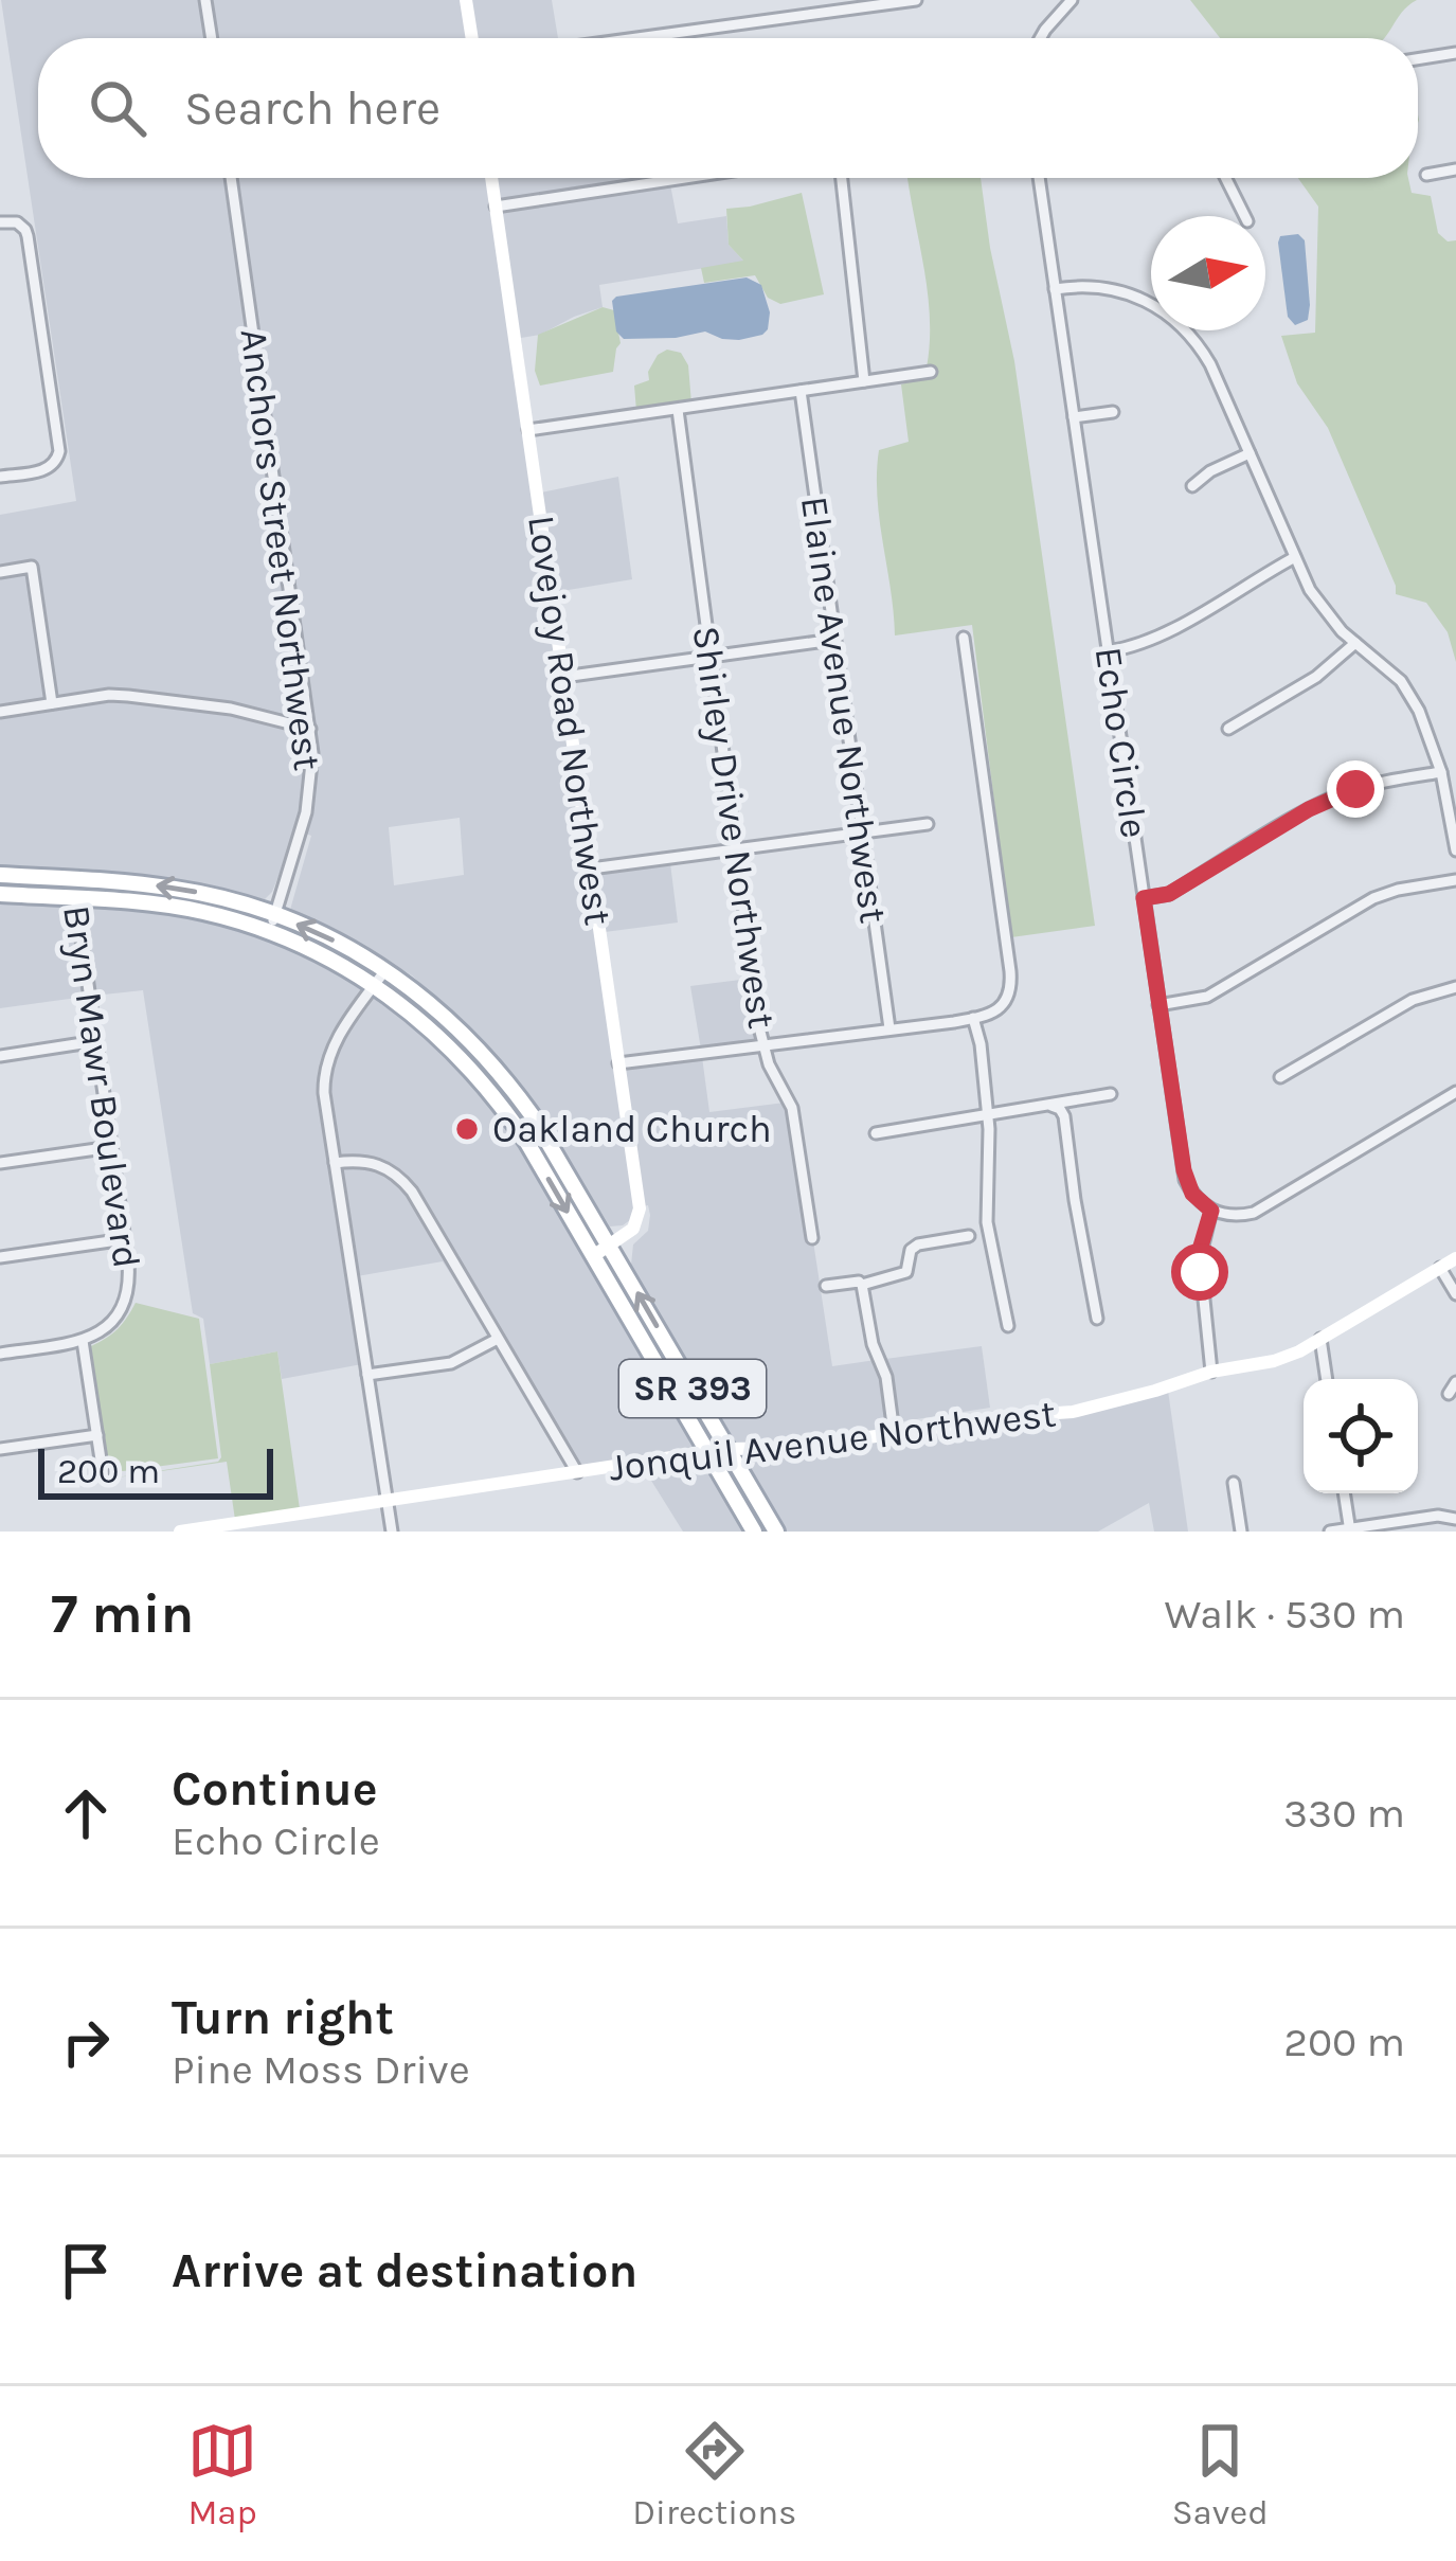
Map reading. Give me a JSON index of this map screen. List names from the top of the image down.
{
  "streets": {
    "main road": ["SR 393"],
    "street": [
      "Anchors Street Northwest",
      "Elaine Avenue Northwest",
      "Lovejoy Road Northwest",
      "Echo Circle",
      "Shirley Drive Northwest",
      "Bryn Mawr Boulevard",
      "Jonquil Avenue Northwest"
    ]
  },
  "crossings": [
    ["Anchors Street Northwest", "SR 393"],
    ["Lovejoy Road Northwest", "SR 393"],
    ["Bryn Mawr Boulevard", "SR 393"],
    ["SR 393", "Jonquil Avenue Northwest"]
  ],
  "places": ["Oakland Church"],
  "scale_bar": "200 m",
  "north": "right",
  "page": {
    "search": "Search here",
    "scale": "200 m",
    "heading": ["7 min", "Walk · 530 m"],
    "list": [
      ["Continue", "Echo Circle", "330 m"],
      ["Turn right", "Pine Moss Drive", "200 m"],
      "Arrive at destination"
    ],
    "nav": ["Map", "Directions", "Saved"]
  }
}
